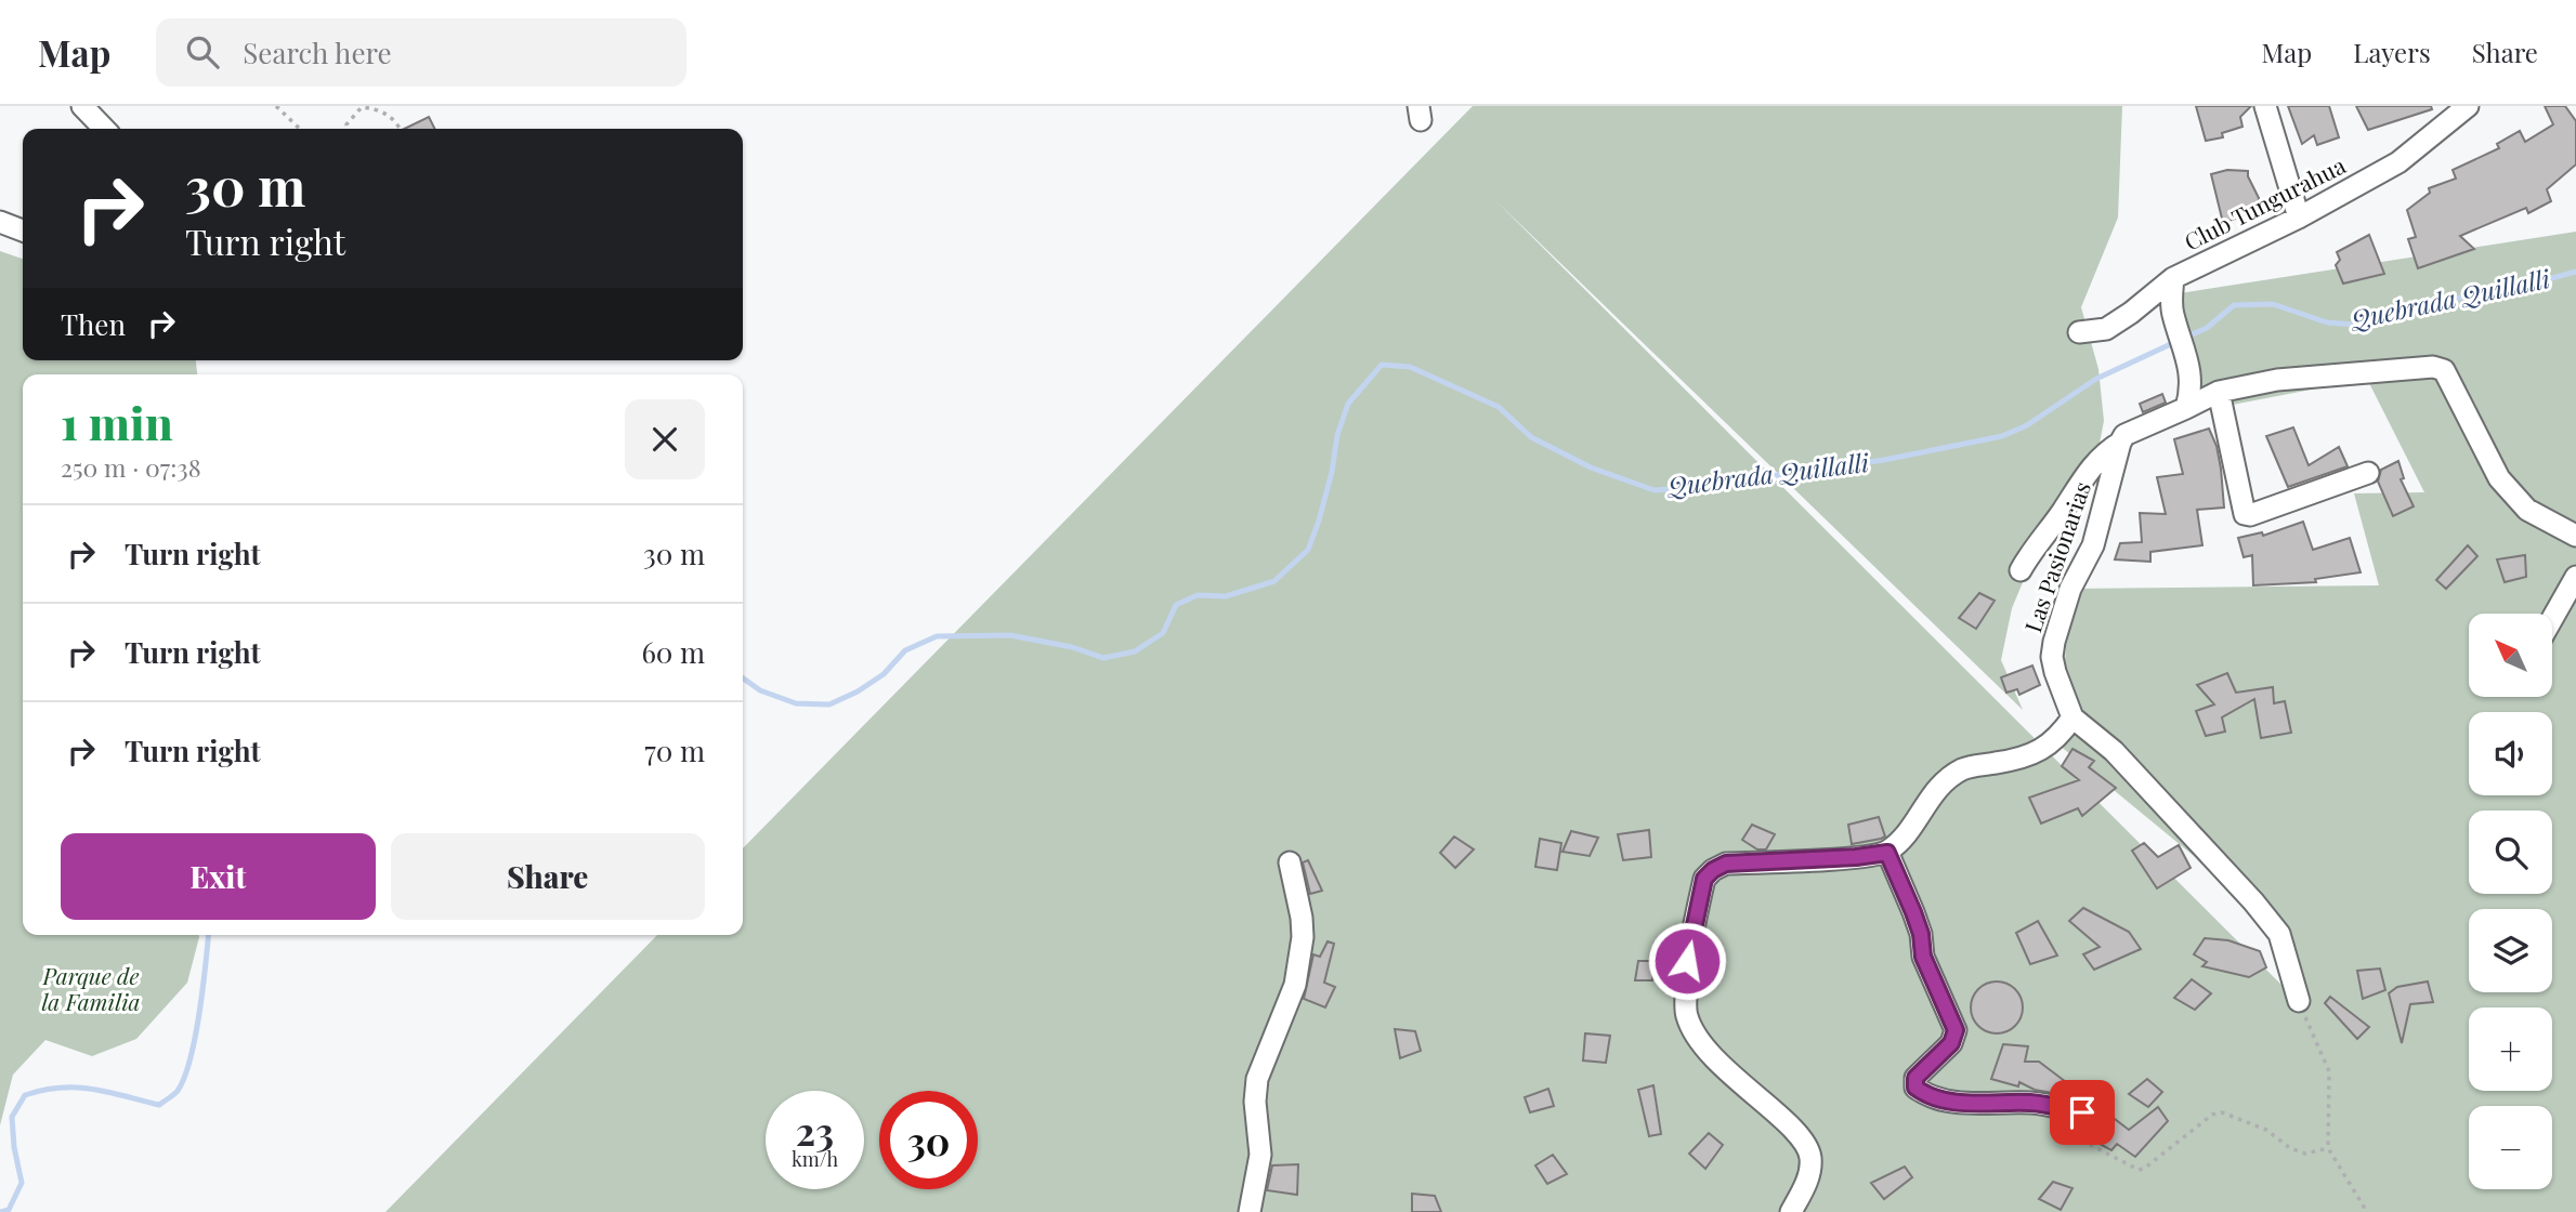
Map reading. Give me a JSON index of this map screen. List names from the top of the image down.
{
  "streets": {
    "street": ["Club Tungurahua", "Las Pasionarias"]
  },
  "water": ["Quebrada Quillalli"],
  "parks": ["Parque de la Familia"],
  "north": "top left",
  "page": {
    "header": "Map",
    "search": "Search here",
    "nav": ["Map", "Layers", "Share"],
    "turn": ["30 m", "Turn right"],
    "then": "Then",
    "heading": ["1 min", "250 m · 07:38"],
    "list": [
      {
        "name": "Turn right",
        "value": "30 m"
      },
      {
        "name": "Turn right",
        "value": "60 m"
      },
      {
        "name": "Turn right",
        "value": "70 m"
      }
    ],
    "map_buttons": ["+", "−"],
    "buttons": ["Exit", "Share"],
    "speed": "23 km/h",
    "limit": "30"
  }
}
